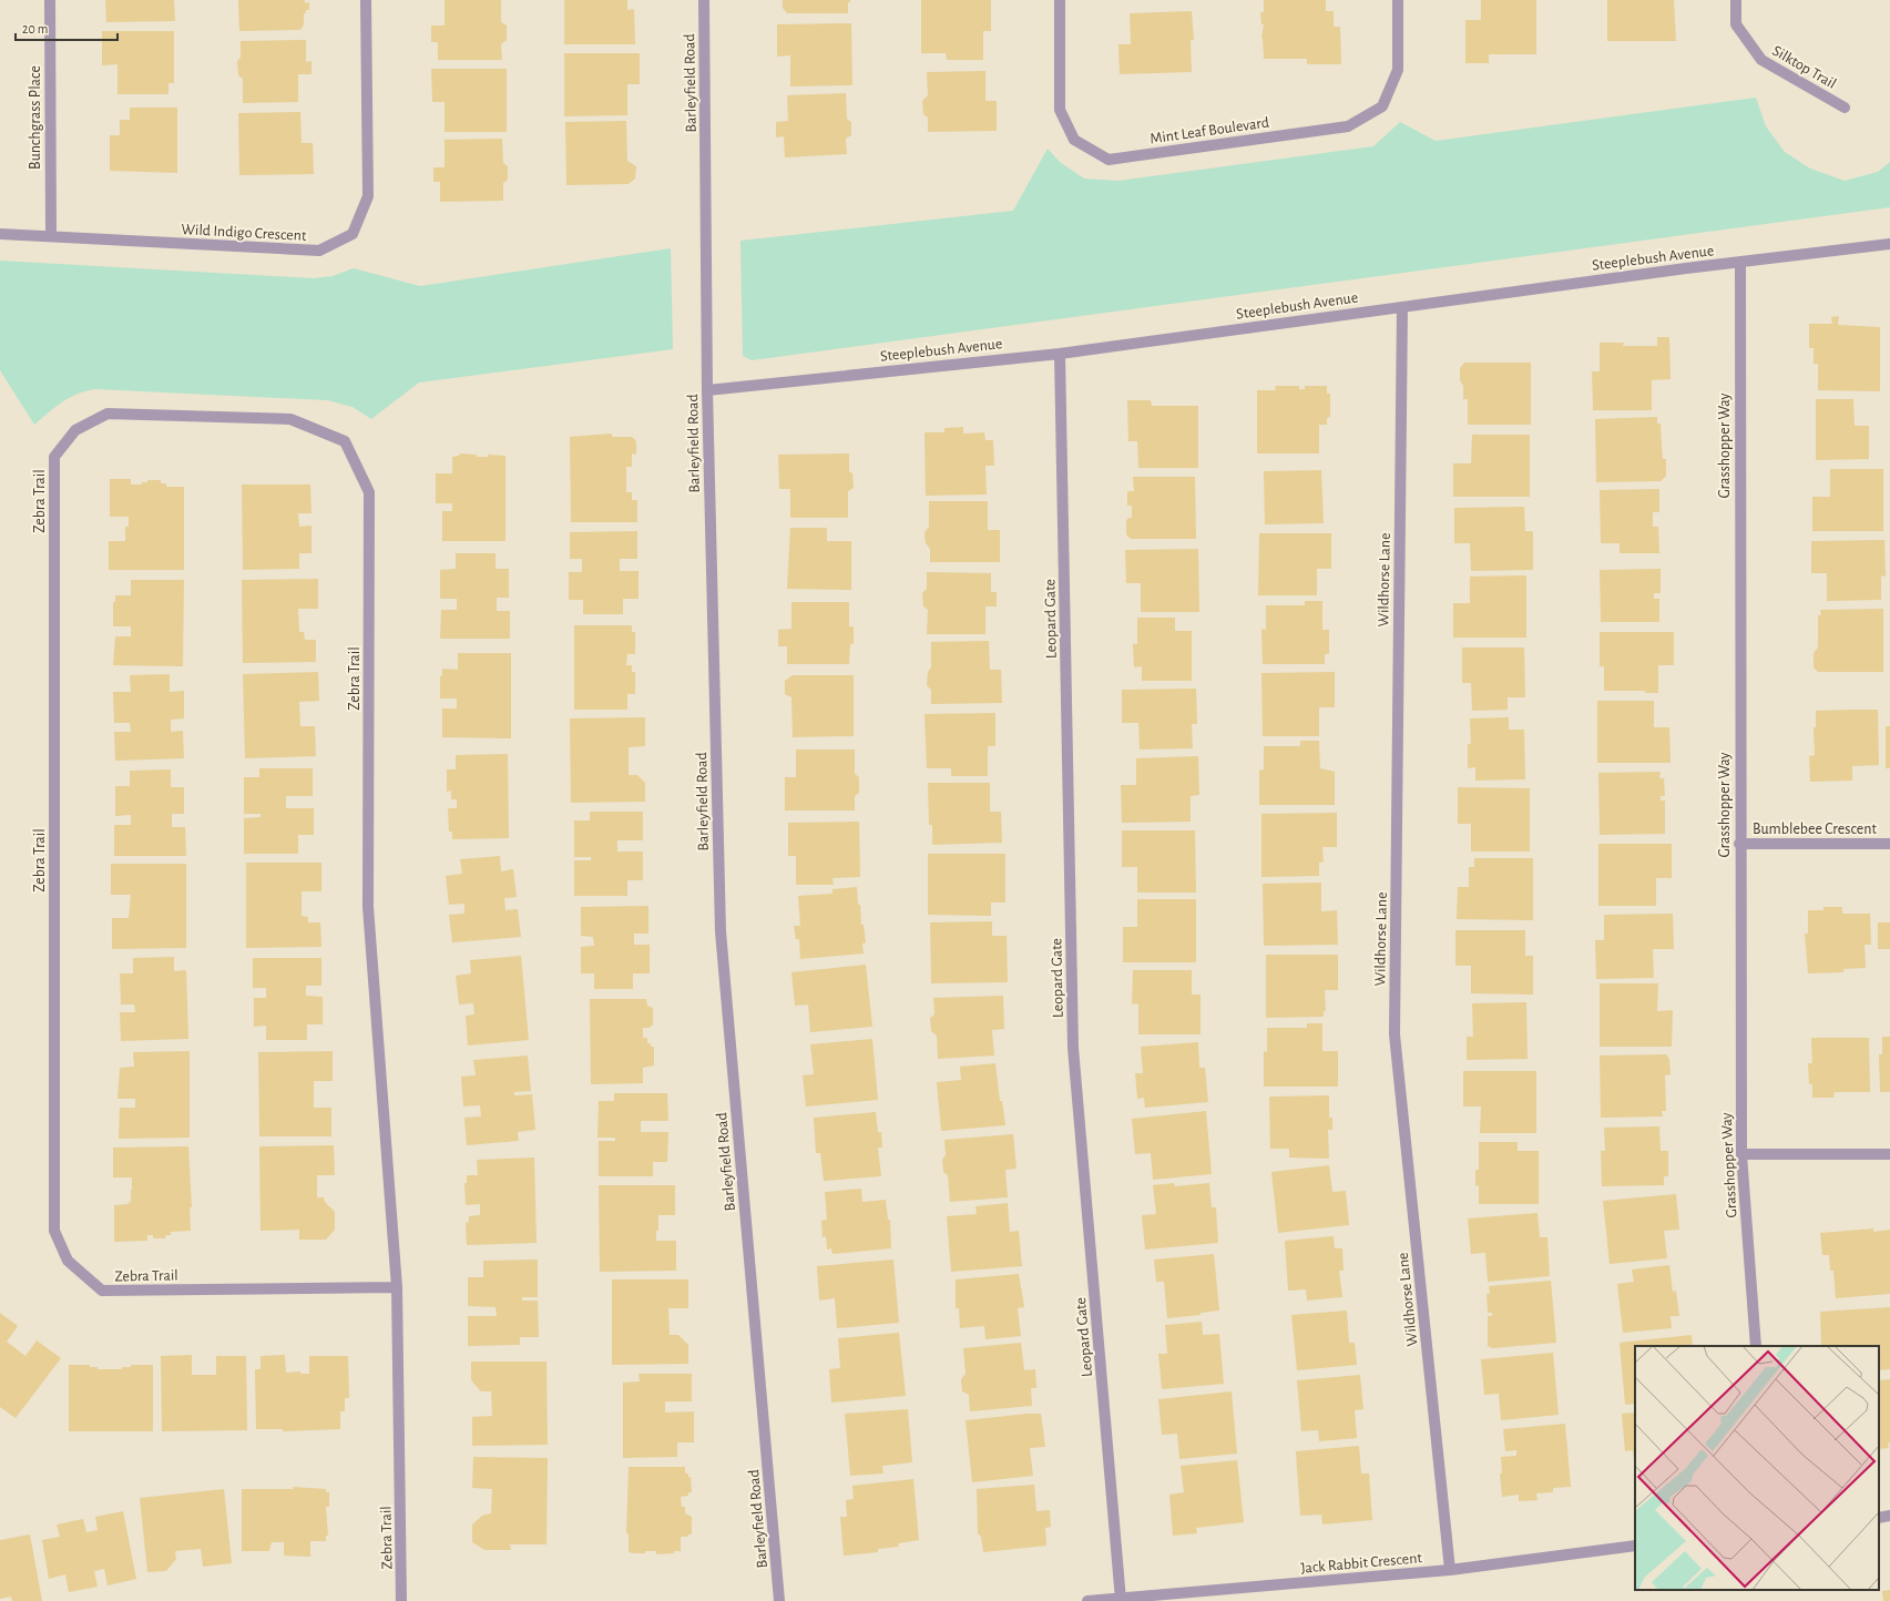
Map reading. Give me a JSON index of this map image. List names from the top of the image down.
{
  "streets": {
    "street": [
      "Silktop Trail",
      "Barleyfield Road",
      "Bunchgrass Place",
      "Mint Leaf Boulevard",
      "Wild Indigo Crescent",
      "Steeplebush Avenue",
      "Grasshopper Way",
      "Zebra Trail",
      "Wildhorse Lane",
      "Leopard Gate",
      "Bumblebee Crescent",
      "Jack Rabbit Crescent"
    ]
  },
  "crossings": [
    ["Barleyfield Road", "Steeplebush Avenue"],
    ["Bunchgrass Place", "Wild Indigo Crescent"],
    ["Steeplebush Avenue", "Grasshopper Way"],
    ["Steeplebush Avenue", "Wildhorse Lane"],
    ["Steeplebush Avenue", "Leopard Gate"],
    ["Grasshopper Way", "Bumblebee Crescent"],
    ["Wildhorse Lane", "Jack Rabbit Crescent"],
    ["Leopard Gate", "Jack Rabbit Crescent"]
  ],
  "scale_bar": "20 m"
}
